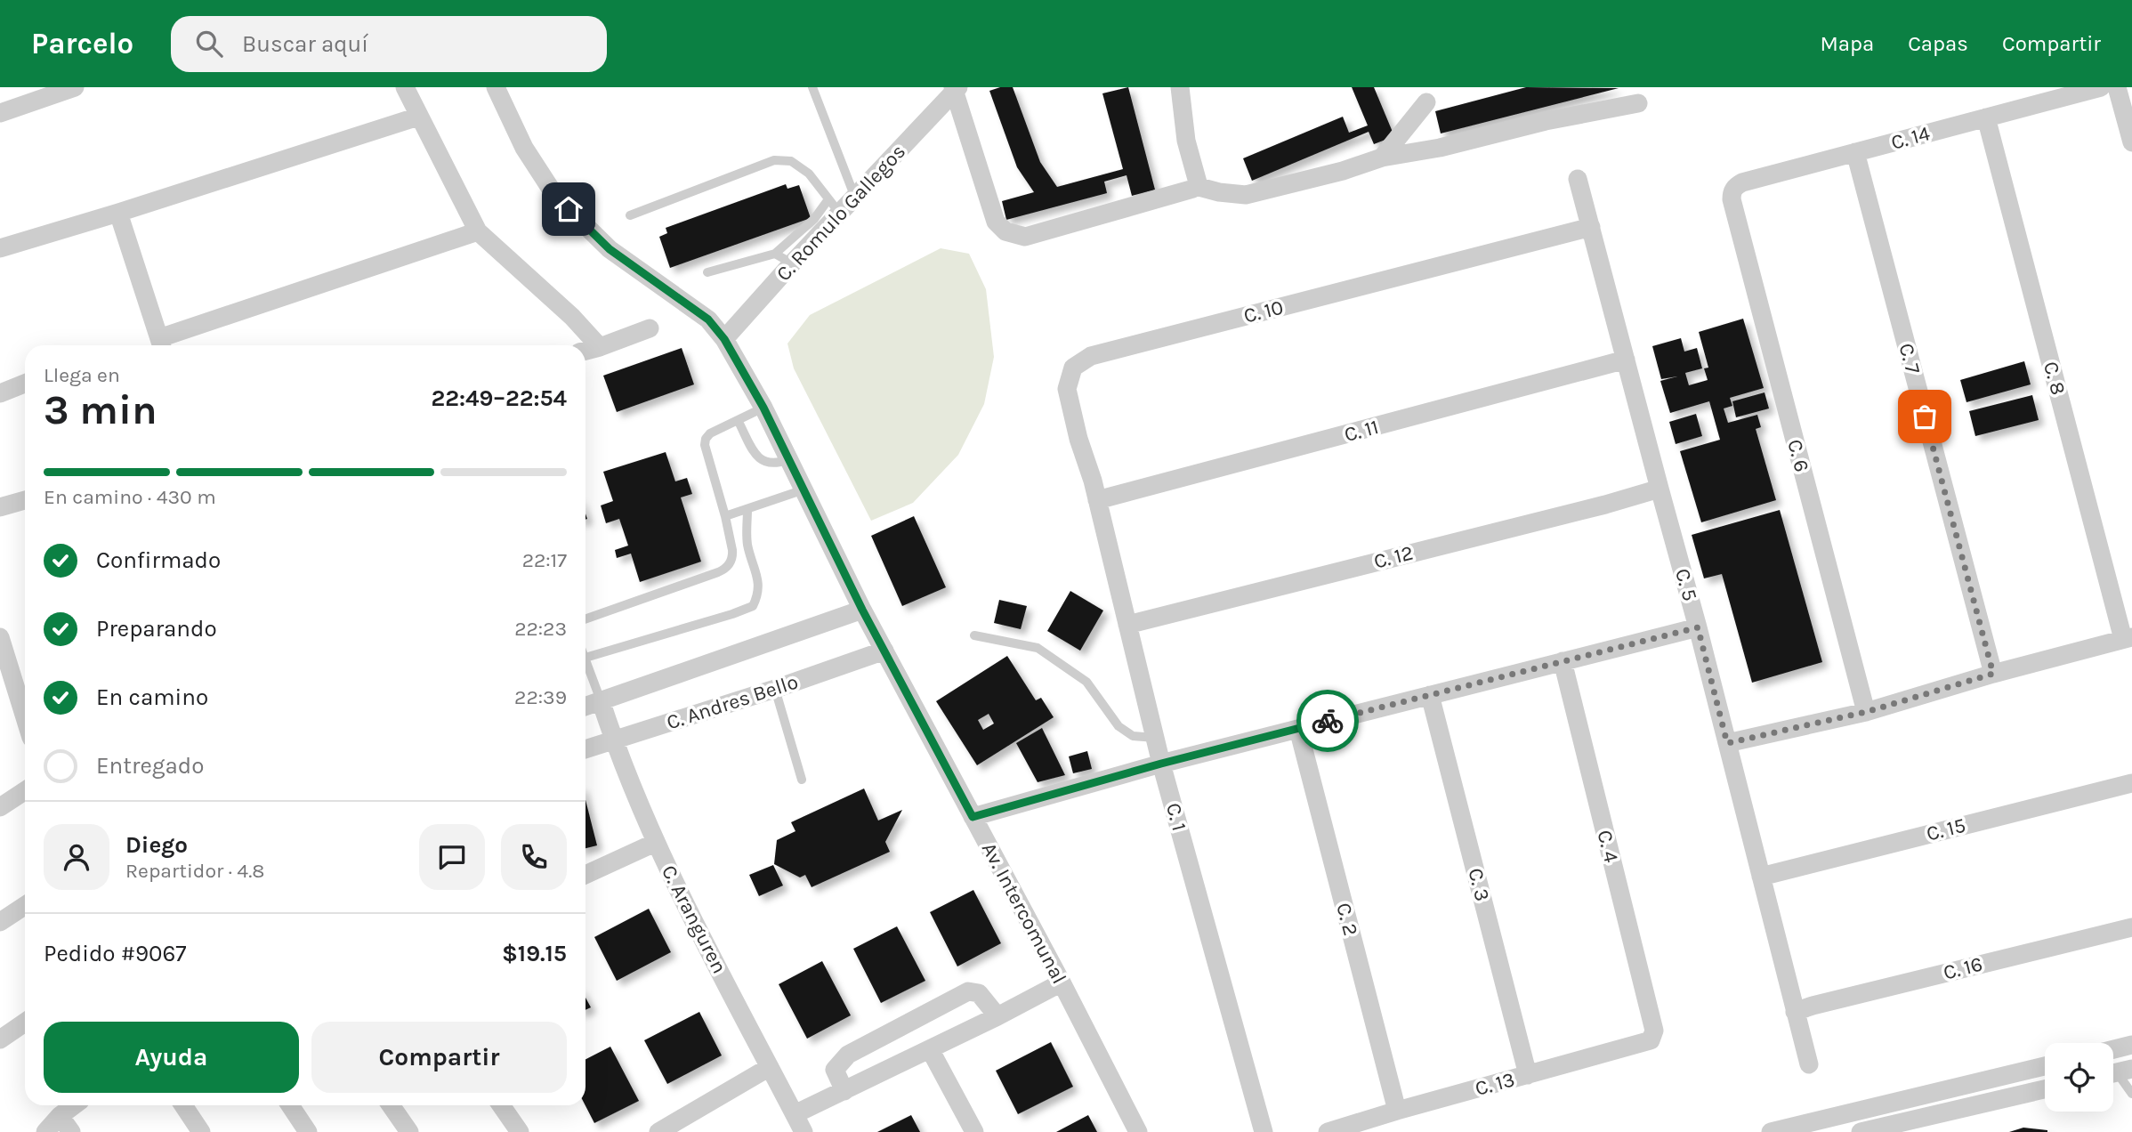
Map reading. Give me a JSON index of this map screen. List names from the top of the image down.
{
  "streets": {
    "street": [
      "C. 14",
      "C. Romulo Gallegos",
      "C. 10",
      "C. 7",
      "C. 8",
      "C. 11",
      "C. 6",
      "C. 12",
      "C. 5",
      "C. Andres Bello",
      "C. 1",
      "C. 15",
      "C. 4",
      "C. 3",
      "Av. Intercomunal",
      "C. Aranguren",
      "C. 2",
      "C. 16",
      "C. 13"
    ]
  },
  "crossings": [
    ["C. 14", "C. 7"],
    ["C. 14", "C. 8"],
    ["C. 14", "C. 6"],
    ["C. Romulo Gallegos", "Av. Intercomunal"],
    ["C. 10", "C. 11"],
    ["C. 10", "C. 5"],
    ["C. 10", "C. 1"],
    ["C. 11", "C. 5"],
    ["C. 11", "C. 1"],
    ["C. 12", "C. 5"],
    ["C. 12", "C. 1"],
    ["C. 5", "C. 15"],
    ["C. 5", "C. 16"],
    ["C. Andres Bello", "Av. Intercomunal"],
    ["C. Andres Bello", "C. Aranguren"],
    ["C. 4", "C. 13"],
    ["C. 3", "C. 13"],
    ["C. 2", "C. 13"]
  ],
  "page": {
    "header": "Parcelo",
    "search": "Buscar aquí",
    "nav": ["Mapa", "Capas", "Compartir"],
    "heading": ["3 min", "Llega en", "22:49–22:54"],
    "panel": [
      "Diego",
      "Repartidor · 4.8",
      "Pedido #9067",
      "$19.15"
    ],
    "bar": "En camino · 430 m",
    "list": [
      ["Confirmado", "22:17"],
      ["Preparando", "22:23"],
      ["En camino", "22:39"],
      "Entregado"
    ],
    "buttons": ["Ayuda", "Compartir"]
  }
}
